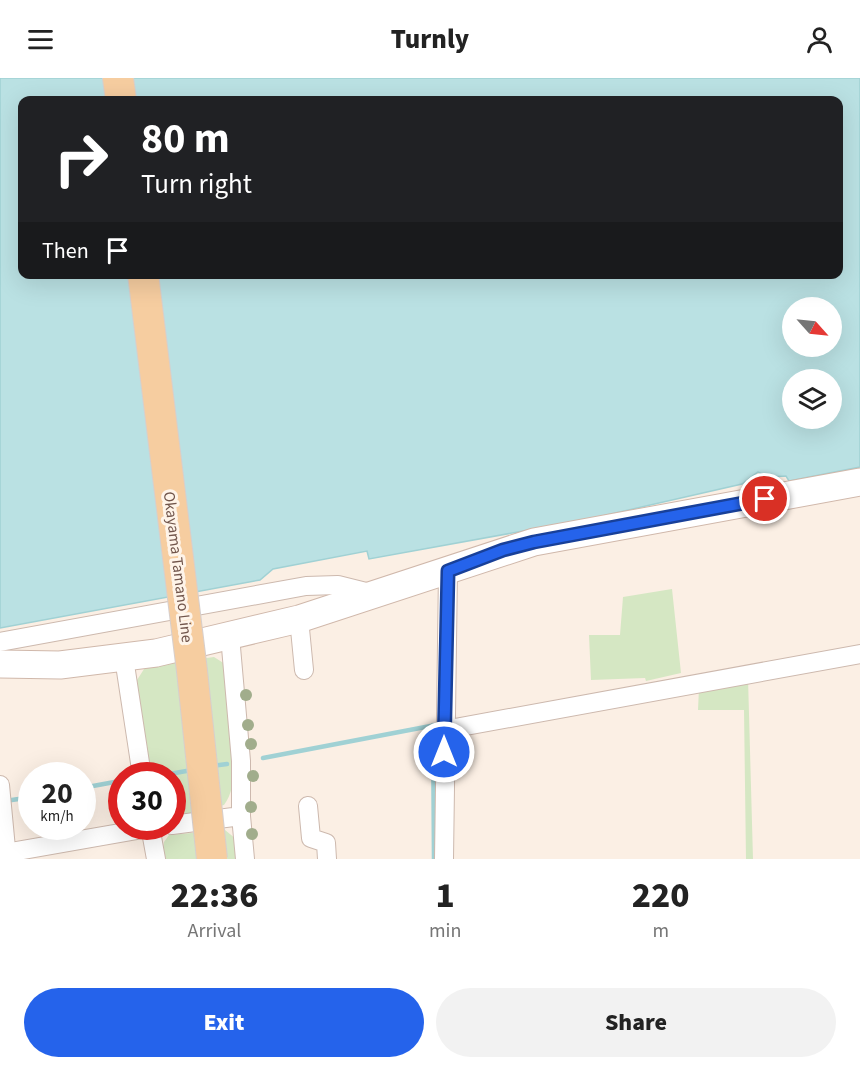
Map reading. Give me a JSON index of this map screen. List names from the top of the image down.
{
  "streets": {
    "main road": ["Okayama Tamano Line"]
  },
  "north": "bottom right",
  "page": {
    "header": "Turnly",
    "turn": ["80 m", "Turn right"],
    "then": "Then",
    "speed": "20 km/h",
    "limit": "30",
    "eta": [
      "22:36",
      "Arrival",
      "1",
      "min",
      "220",
      "m"
    ],
    "buttons": ["Exit", "Share"]
  }
}
